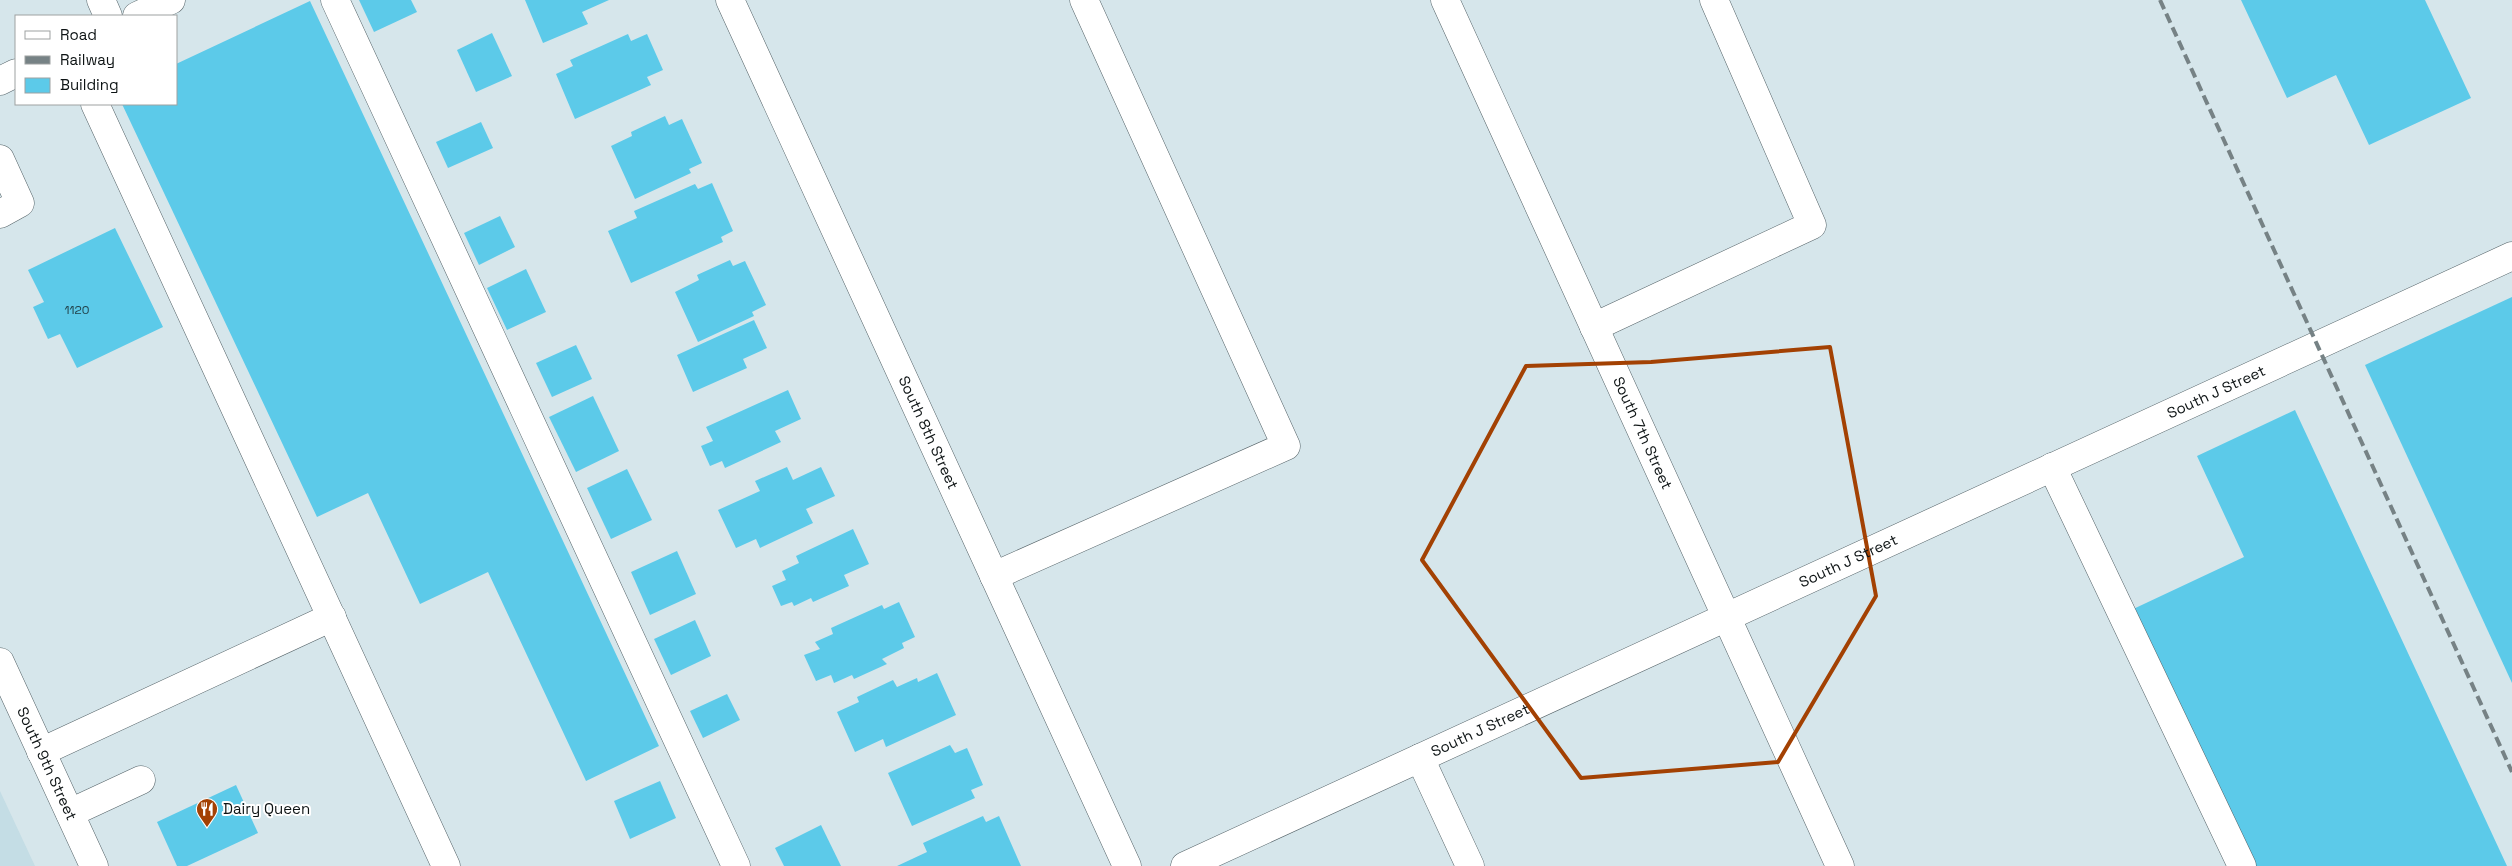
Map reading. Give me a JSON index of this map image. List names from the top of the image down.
{
  "streets": {
    "main road": [
      "South J Street",
      "South 8th Street",
      "South 7th Street",
      "South 9th Street"
    ]
  },
  "crossings": [
    ["South J Street", "South 7th Street"]
  ],
  "places": {
    "restaurant": ["Dairy Queen"]
  },
  "house_numbers": ["1120"],
  "legend": ["Road", "Railway", "Building"]
}
